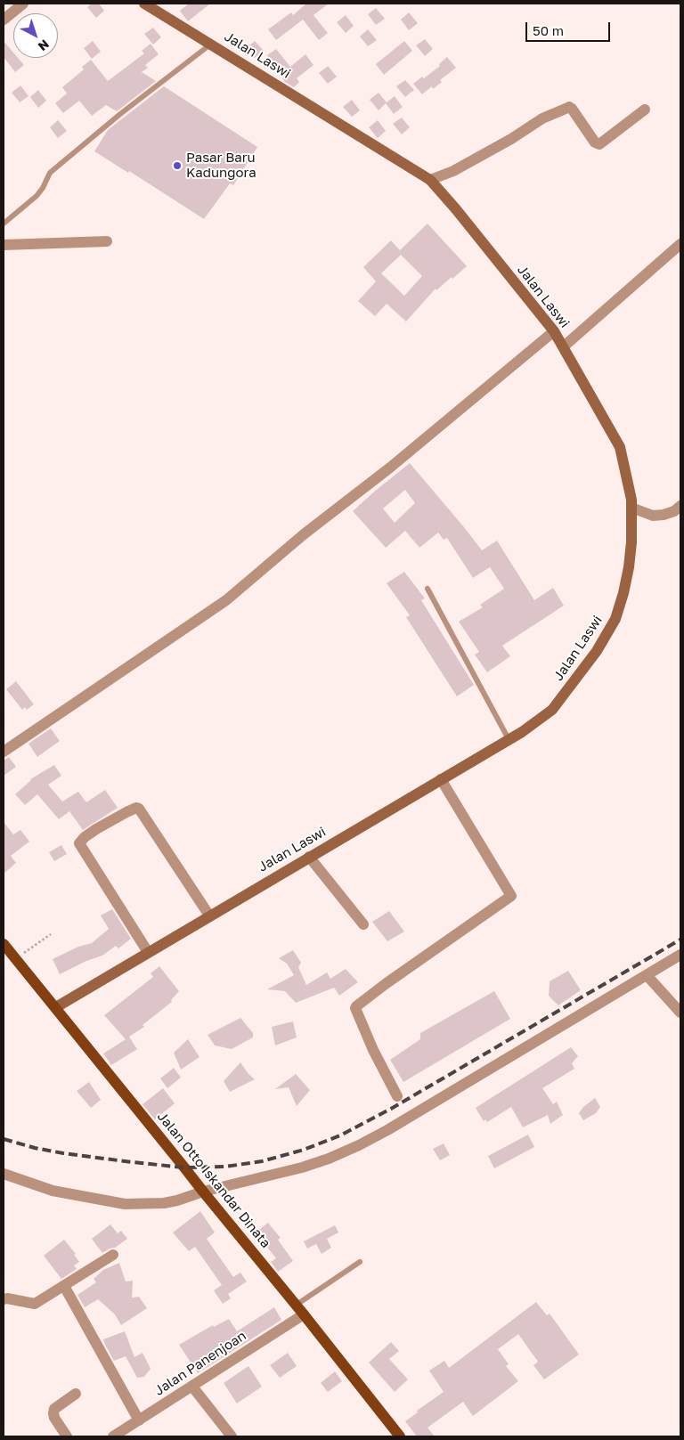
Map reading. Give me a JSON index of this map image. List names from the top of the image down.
{
  "streets": {
    "main road": ["Jalan Otto Iskandar Dinata"],
    "street": ["Jalan Laswi", "Jalan Panenjoan"]
  },
  "crossings": [
    ["Jalan Laswi", "Jalan Otto Iskandar Dinata"],
    ["Jalan Otto Iskandar Dinata", "Jalan Panenjoan"]
  ],
  "places": ["Pasar Baru Kadungora"],
  "scale_bar": "50 m",
  "north": "bottom right"
}
